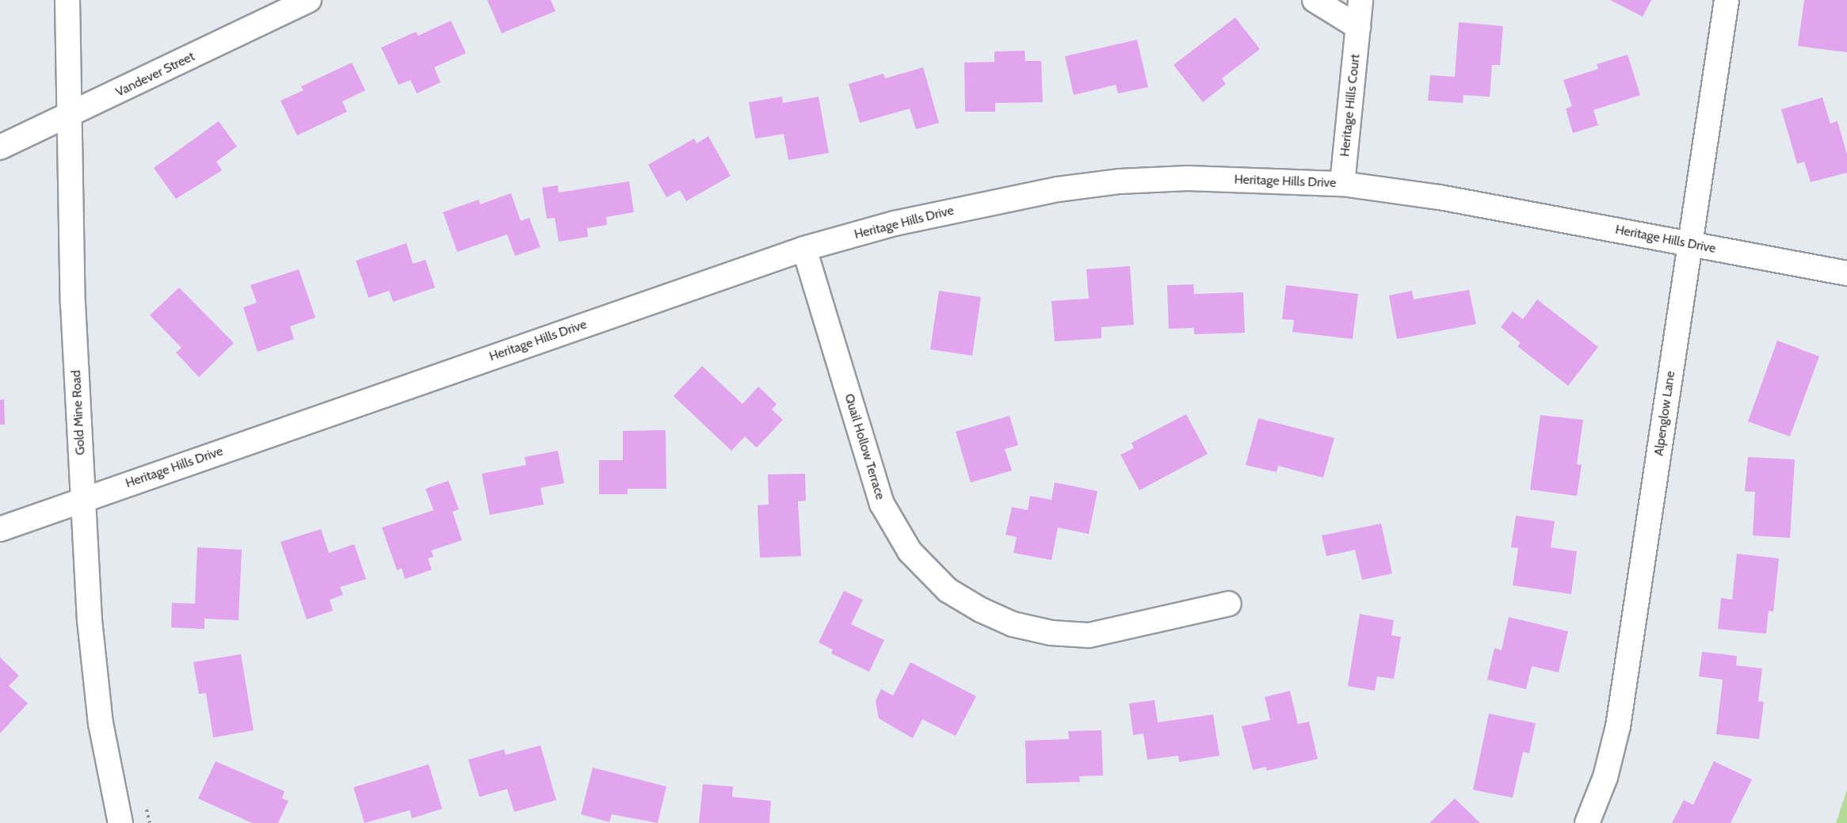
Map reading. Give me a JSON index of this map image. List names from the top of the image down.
{
  "streets": {
    "street": [
      "Vandever Street",
      "Heritage Hills Court",
      "Heritage Hills Drive",
      "Gold Mine Road",
      "Alpenglow Lane",
      "Quail Hollow Terrace"
    ]
  },
  "crossings": [
    ["Vandever Street", "Gold Mine Road"],
    ["Heritage Hills Court", "Heritage Hills Drive"],
    ["Heritage Hills Drive", "Gold Mine Road"],
    ["Heritage Hills Drive", "Alpenglow Lane"],
    ["Heritage Hills Drive", "Quail Hollow Terrace"]
  ]
}
